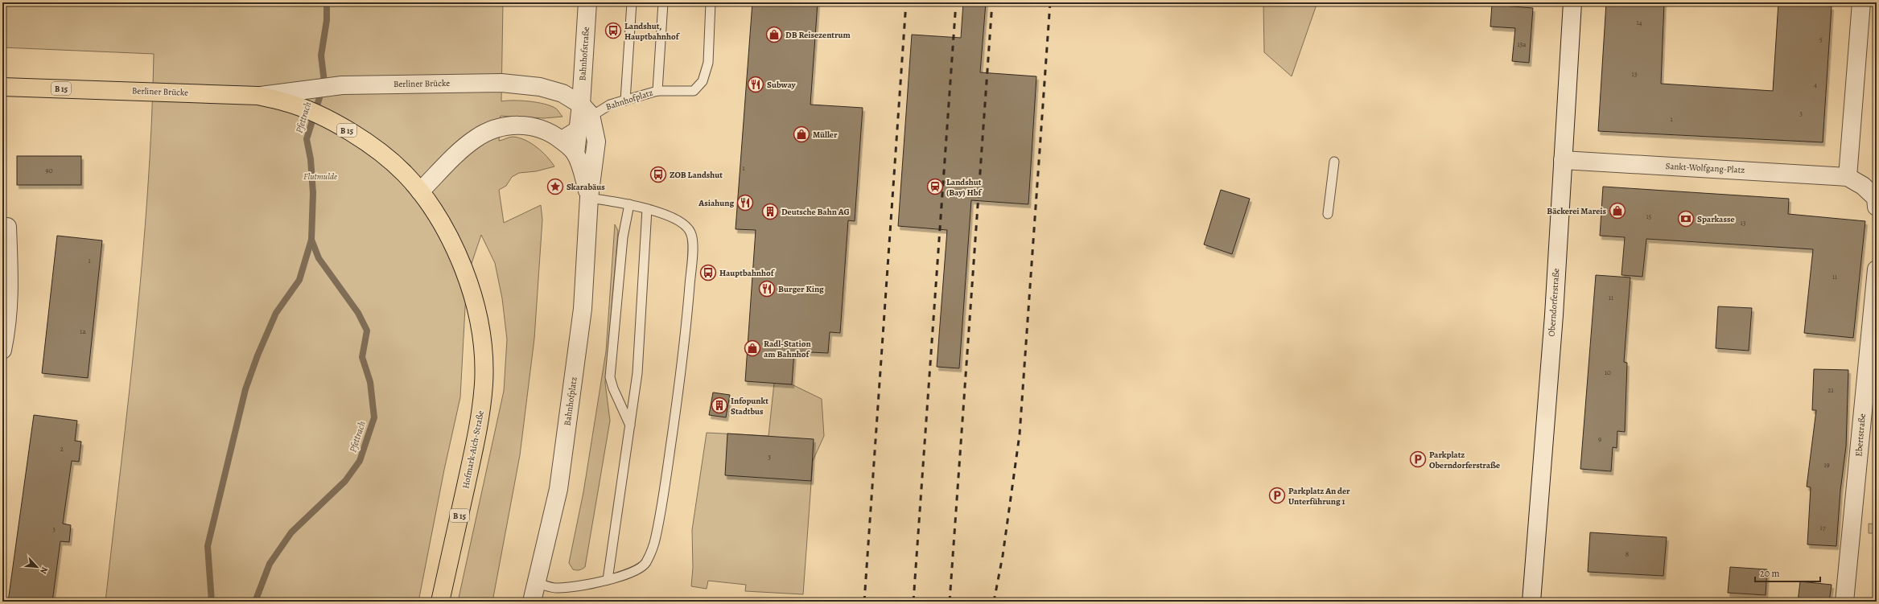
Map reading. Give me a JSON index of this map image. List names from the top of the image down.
{
  "streets": {
    "main road": ["Berliner Brücke", "B 15", "Hofmark-Aich-Straße"],
    "street": [
      "Bahnhofstraße",
      "Bahnhofplatz",
      "Sankt-Wolfgang-Platz",
      "Oberndorferstraße",
      "Ebertstraße"
    ]
  },
  "crossings": [
    ["Bahnhofstraße", "Berliner Brücke"],
    ["Bahnhofstraße", "Bahnhofplatz"],
    ["Berliner Brücke", "Bahnhofplatz"],
    ["Berliner Brücke", "Hofmark-Aich-Straße"],
    ["Sankt-Wolfgang-Platz", "Oberndorferstraße"]
  ],
  "water": ["Pfettrach"],
  "parks": ["Flutmulde"],
  "places": {
    "bus stop": ["Landshut, Hauptbahnhof", "ZOB Landshut", "Hauptbahnhof"],
    "shop": [
      "DB Reisezentrum",
      "Müller",
      "Bäckerei Mareis",
      "Radl-Station am Bahnhof"
    ],
    "restaurant": ["Subway", "Asiahung", "Burger King"],
    "place": ["Skarabäus"],
    "station": ["Landshut (Bay) Hbf"],
    "building": ["Deutsche Bahn AG", "Infopunkt Stadtbus"],
    "bank": ["Sparkasse"],
    "parking": ["Parkplatz Oberndorferstraße", "Parkplatz An der Unterführung 1"]
  },
  "house_numbers": [
    "14",
    "5",
    "13a",
    "13",
    "4",
    "3",
    "1",
    "1",
    "90",
    "15",
    "13",
    "1",
    "11",
    "11",
    "1a",
    "10",
    "21",
    "9",
    "2",
    "3",
    "19",
    "17",
    "3",
    "8"
  ],
  "scale_bar": "20 m",
  "north": "bottom right"
}
